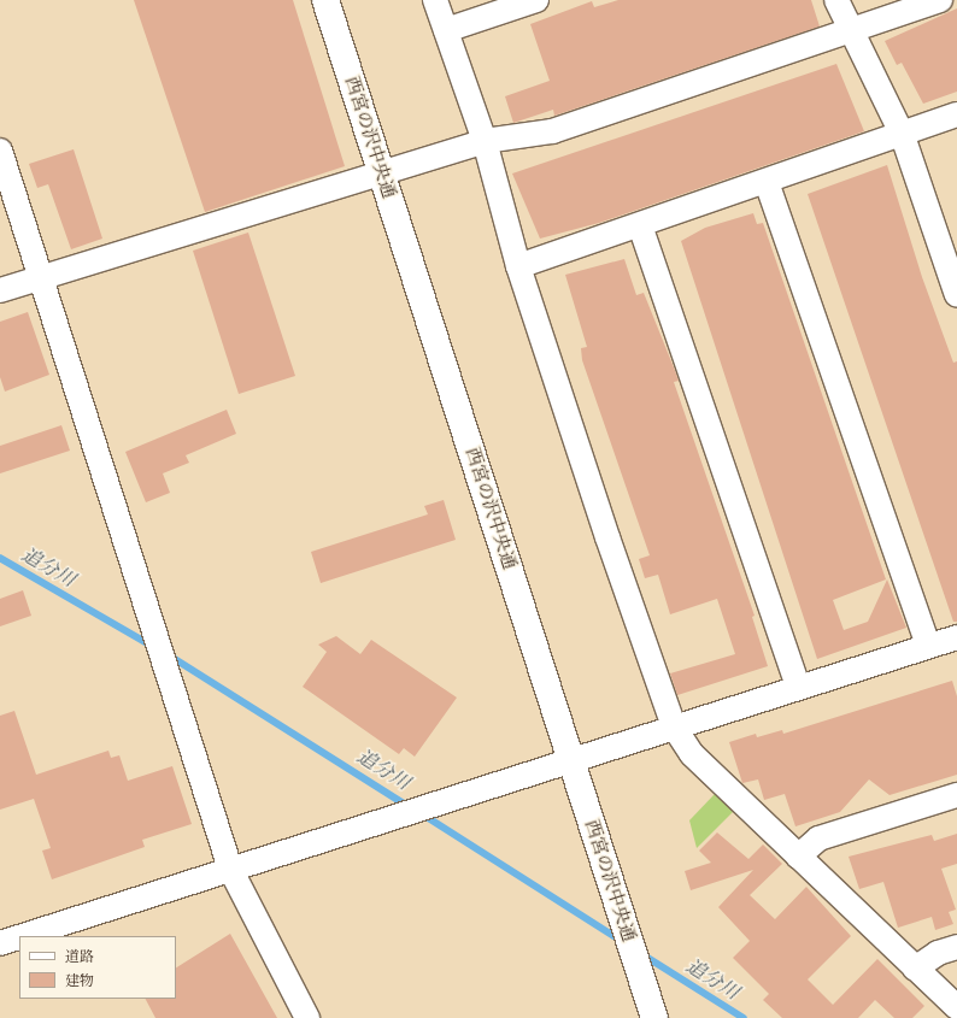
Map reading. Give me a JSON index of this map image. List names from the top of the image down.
{
  "streets": {
    "street": ["西宮の沢中央通"]
  },
  "water": ["追分川"],
  "legend": ["道路", "建物"]
}
